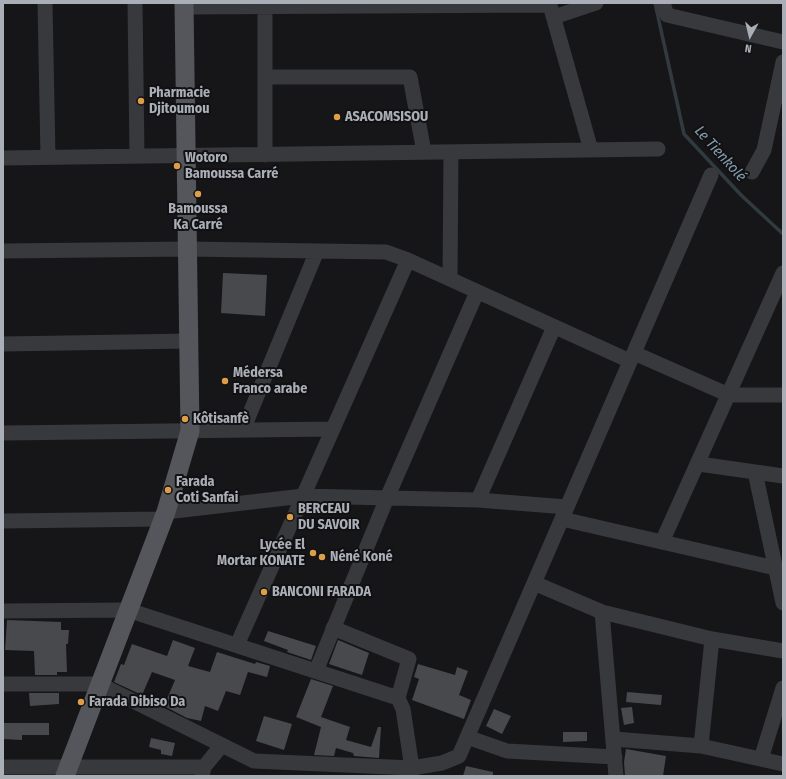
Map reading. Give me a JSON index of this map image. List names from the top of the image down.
{
  "water": ["Le Tienkolé"],
  "places": [
    "Pharmacie Djitoumou",
    "ASACOMSISOU",
    "Wotoro Bamoussa Carré",
    "Bamoussa Ka Carré",
    "Médersa Franco arabe",
    "Kôtisanfè",
    "Farada Coti Sanfai",
    "BERCEAU DU SAVOIR",
    "Lycée El Mortar KONATE",
    "Néné Koné",
    "BANCONI FARADA",
    "Farada Dibiso Da"
  ],
  "north": "bottom"
}
